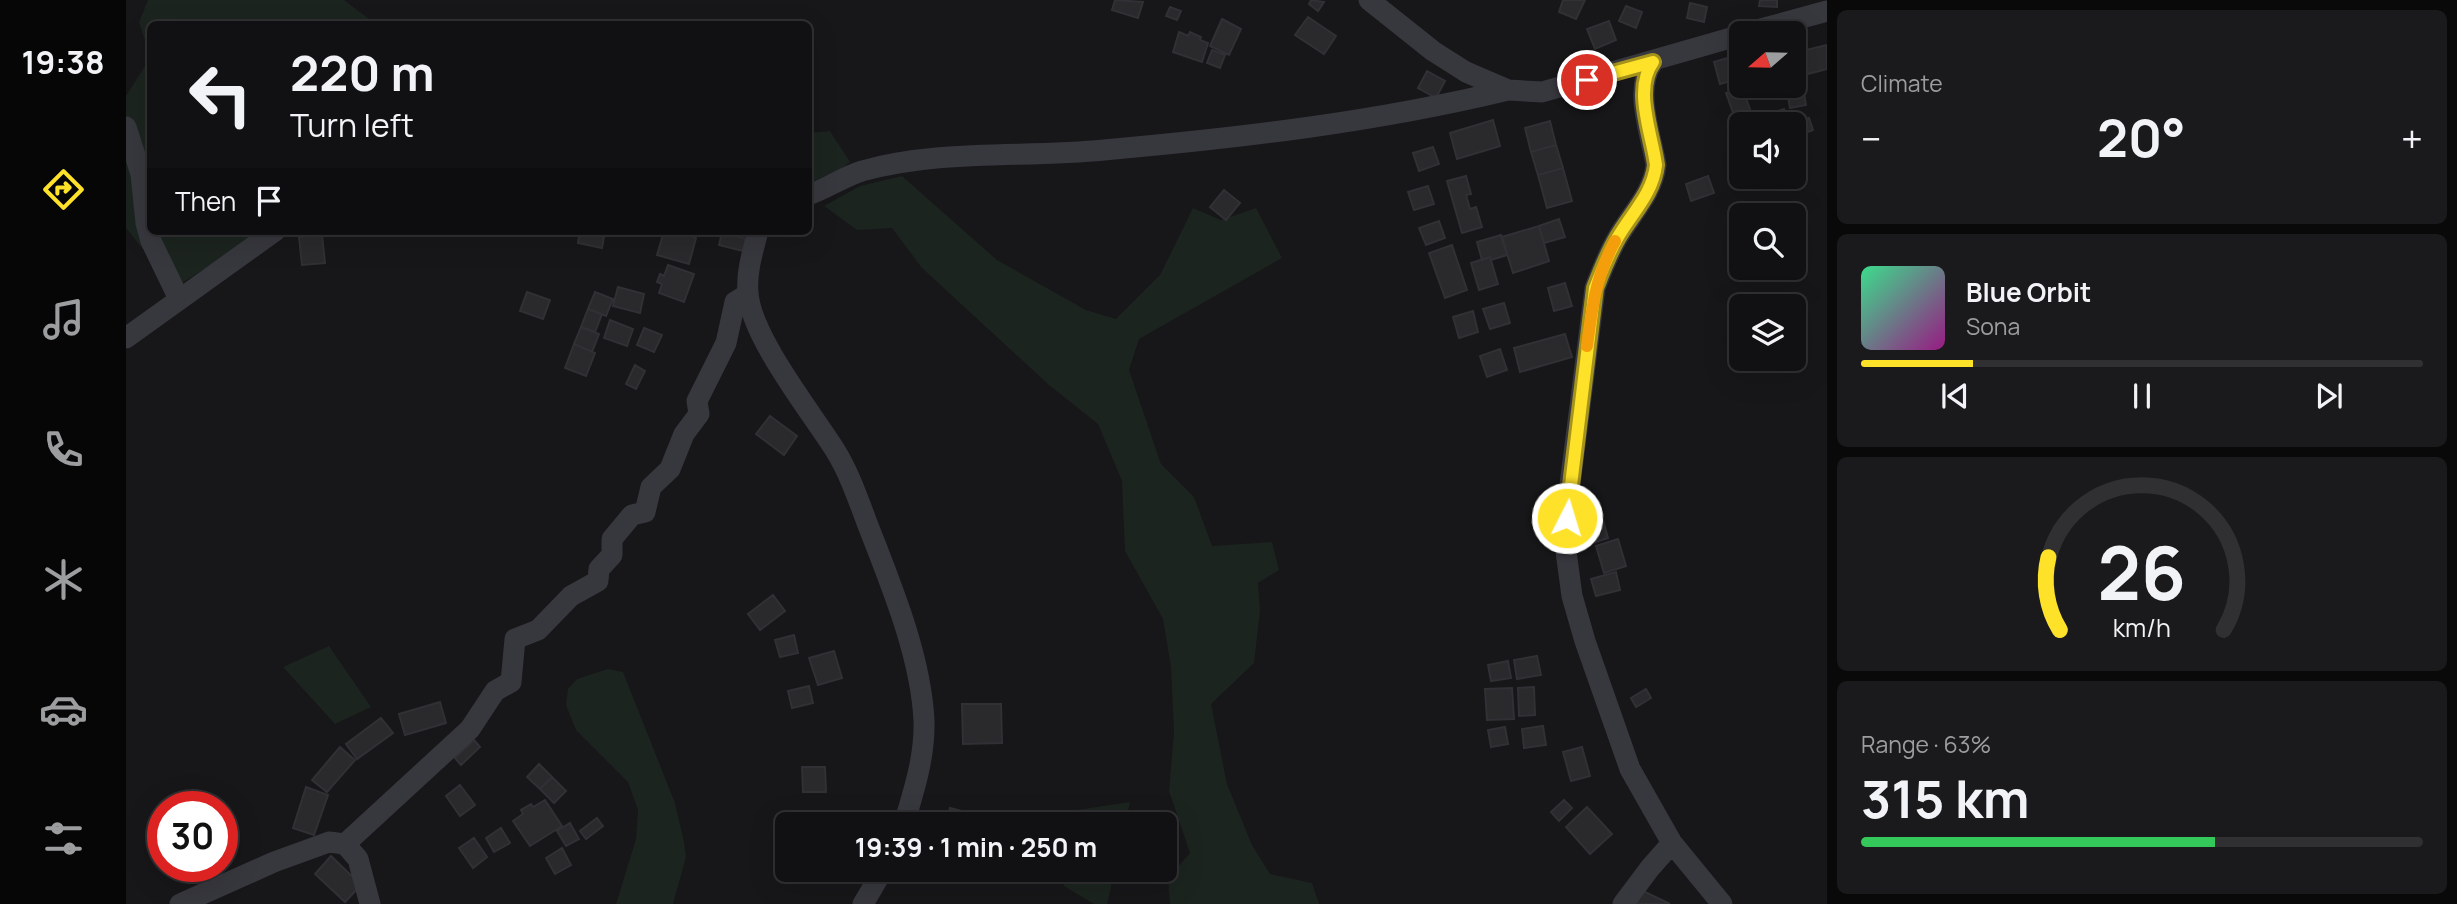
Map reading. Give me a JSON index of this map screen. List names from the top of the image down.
{
  "north": "left",
  "page": {
    "tabs": "19:38",
    "tile": [
      "Climate",
      ["Range · 63%", "315 km"]
    ],
    "turn": ["220 m", "Turn left"],
    "heat": ["−", "20°", "+"],
    "then": "Then",
    "song": ["Blue Orbit", "Sona"],
    "limit": "30",
    "trip": "19:39 · 1 min · 250 m",
    "gauge": ["26", "km/h"]
  }
}
